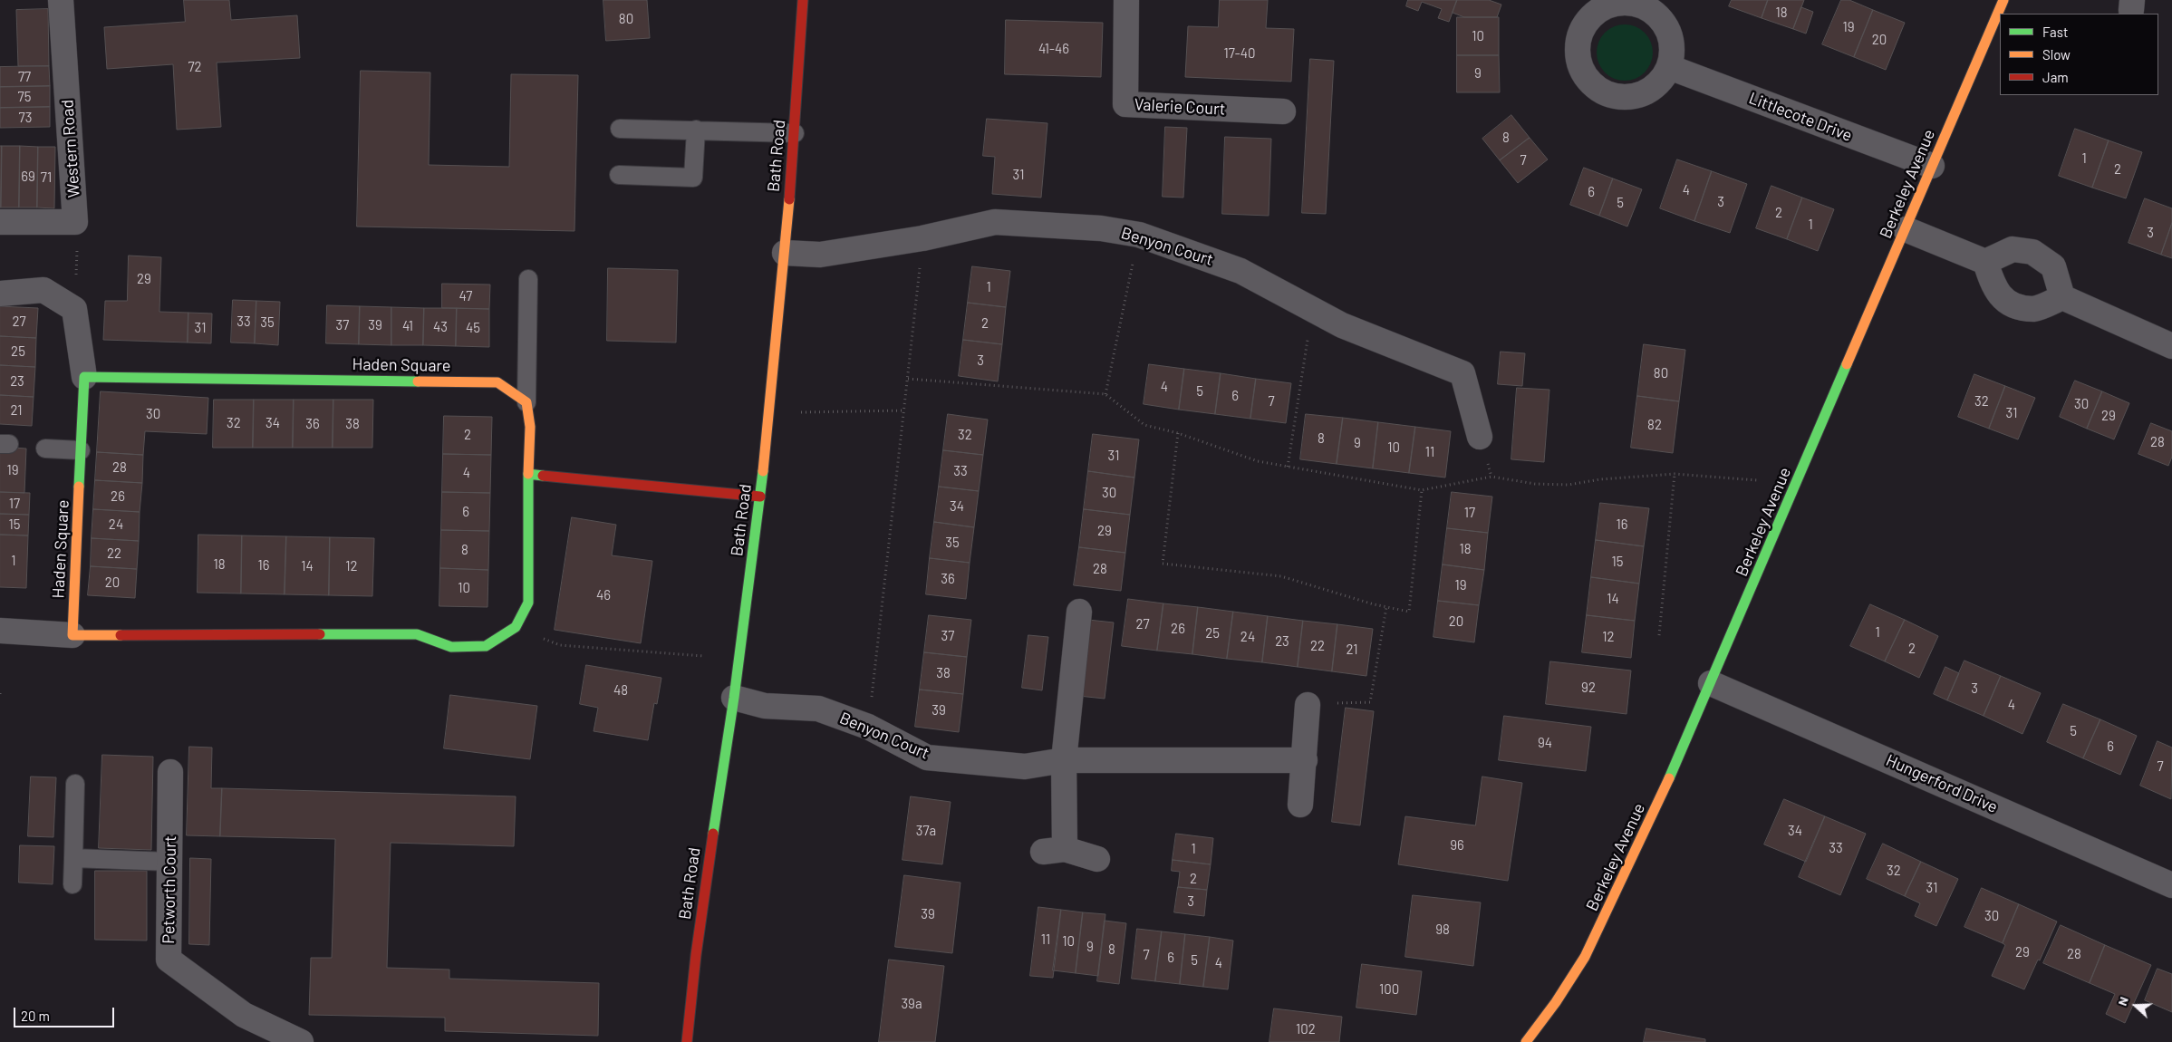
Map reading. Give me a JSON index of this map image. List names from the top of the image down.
{
  "streets": {
    "main road": ["Bath Road", "Berkeley Avenue", "Haden Square"],
    "street": [
      "Valerie Court",
      "Littlecote Drive",
      "Western Road",
      "Benyon Court",
      "Hungerford Drive",
      "Petworth Court"
    ]
  },
  "crossings": [
    ["Littlecote Drive", "Berkeley Avenue"],
    ["Bath Road", "Benyon Court"],
    ["Berkeley Avenue", "Hungerford Drive"]
  ],
  "house_numbers": [
    "18",
    "80",
    "19",
    "10",
    "20",
    "41-46",
    "17-40",
    "72",
    "9",
    "77",
    "75",
    "73",
    "8",
    "1",
    "7",
    "2",
    "31",
    "69",
    "71",
    "4",
    "6",
    "3",
    "5",
    "2",
    "1",
    "3",
    "29",
    "1",
    "47",
    "27",
    "33",
    "35",
    "2",
    "37",
    "39",
    "41",
    "43",
    "31",
    "45",
    "25",
    "3",
    "80",
    "23",
    "4",
    "5",
    "6",
    "7",
    "32",
    "30",
    "21",
    "31",
    "30",
    "29",
    "32",
    "34",
    "36",
    "38",
    "82",
    "2",
    "32",
    "8",
    "28",
    "9",
    "10",
    "11",
    "31",
    "28",
    "19",
    "33",
    "4",
    "30",
    "26",
    "17",
    "34",
    "6",
    "17",
    "15",
    "24",
    "16",
    "29",
    "35",
    "18",
    "8",
    "22",
    "1",
    "15",
    "18",
    "16",
    "14",
    "12",
    "28",
    "36",
    "20",
    "19",
    "10",
    "46",
    "14",
    "20",
    "27",
    "26",
    "1",
    "25",
    "37",
    "24",
    "12",
    "23",
    "22",
    "2",
    "21",
    "38",
    "92",
    "3",
    "48",
    "4",
    "39",
    "5",
    "94",
    "6",
    "7",
    "37a",
    "34",
    "96",
    "33",
    "1",
    "32",
    "2",
    "31",
    "3",
    "39",
    "30",
    "98",
    "11",
    "10",
    "9",
    "8",
    "29",
    "28",
    "7",
    "6",
    "5",
    "4",
    "100",
    "39a",
    "102"
  ],
  "legend": ["Fast", "Slow", "Jam"],
  "scale_bar": "20 m",
  "north": "left"
}
